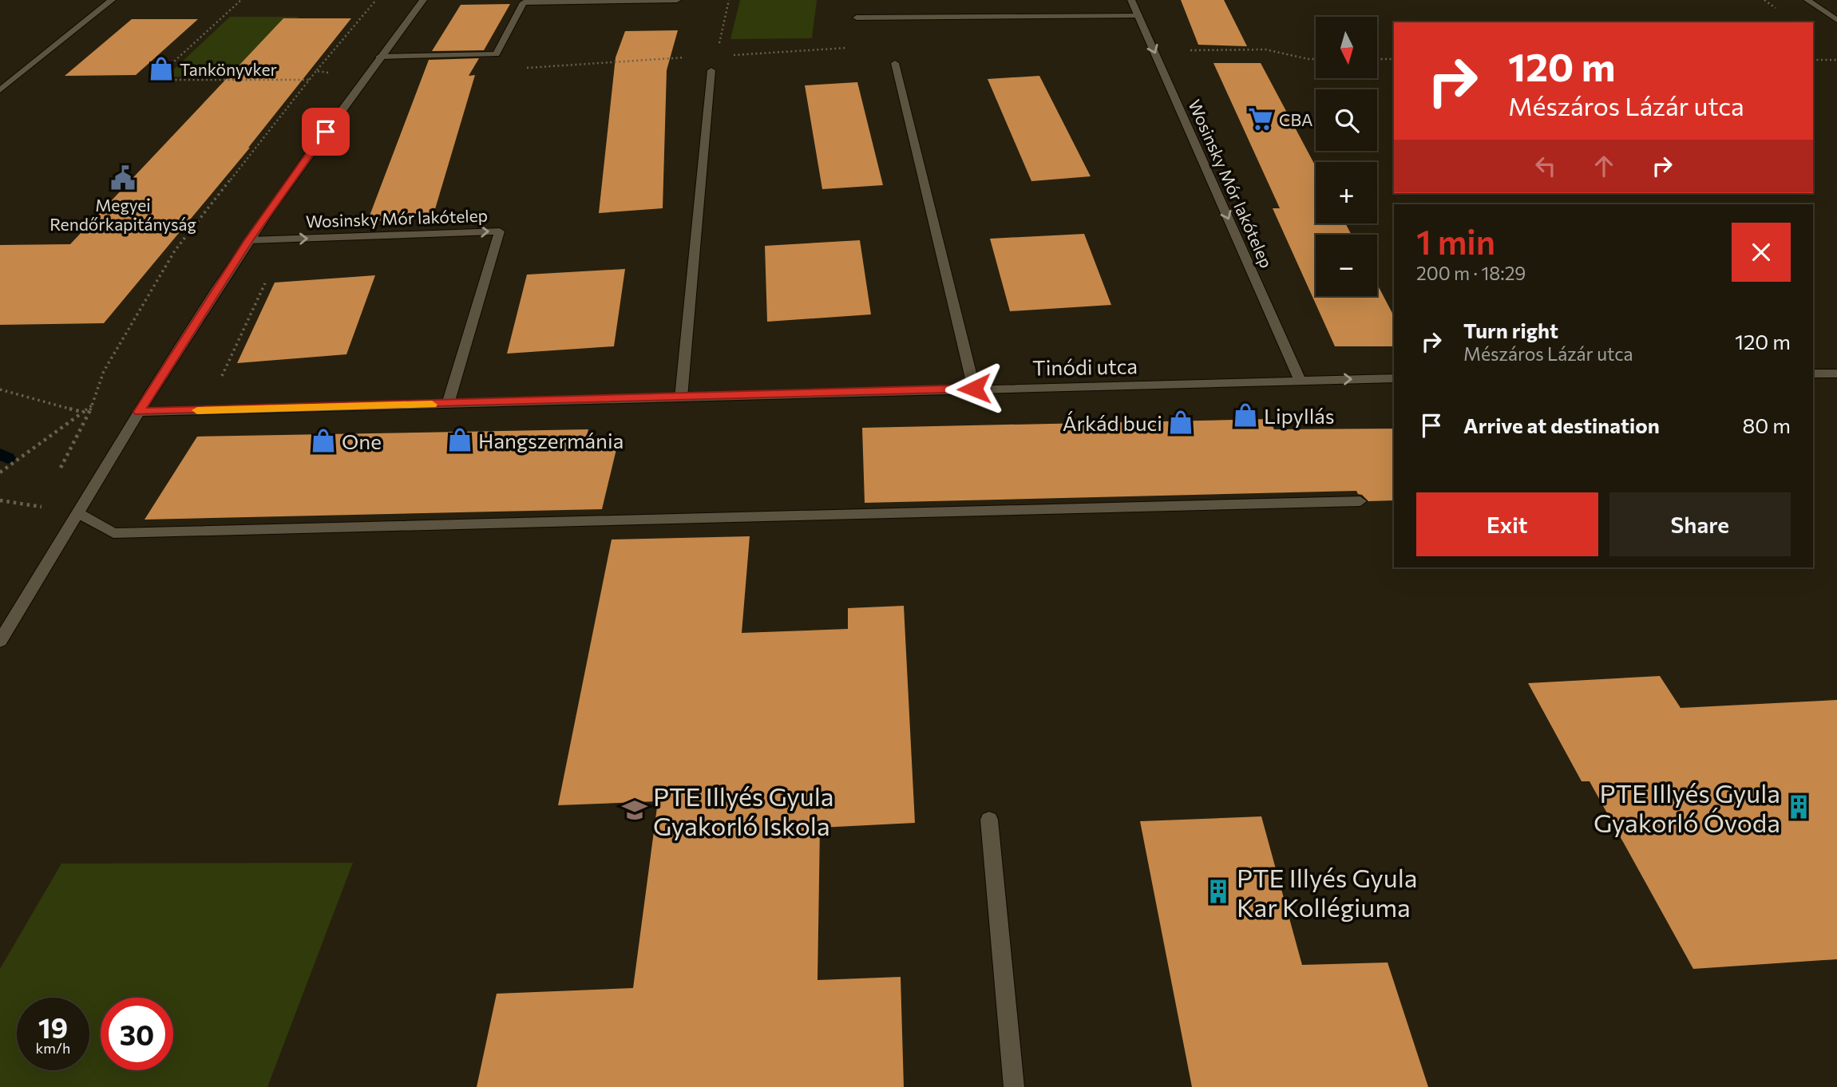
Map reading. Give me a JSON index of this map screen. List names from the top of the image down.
{
  "streets": {
    "street": ["Wosinsky Mór lakótelep", "Tinódi utca"]
  },
  "crossings": [
    ["Wosinsky Mór lakótelep", "Tinódi utca"]
  ],
  "places": {
    "shop": [
      "Tankönyvker",
      "Lipyllás",
      "Árkád buci",
      "Hangszermánia",
      "One"
    ],
    "supermarket": ["CBA"],
    "public building": ["Megyei Rendőrkapitányság"],
    "building": ["PTE Illyés Gyula Gyakorló Óvoda", "PTE Illyés Gyula Kar Kollégiuma"],
    "school or university": ["PTE Illyés Gyula Gyakorló Iskola"]
  },
  "north": "bottom",
  "page": {
    "map_buttons": ["+", "−"],
    "turn": ["120 m", "Mészáros Lázár utca"],
    "heading": ["1 min", "200 m · 18:29"],
    "list": [
      {
        "name": "Turn right",
        "note": "Mészáros Lázár utca",
        "value": "120 m"
      },
      {
        "name": "Arrive at destination",
        "value": "80 m"
      }
    ],
    "buttons": ["Exit", "Share"],
    "speed": "19 km/h",
    "limit": "30"
  }
}
